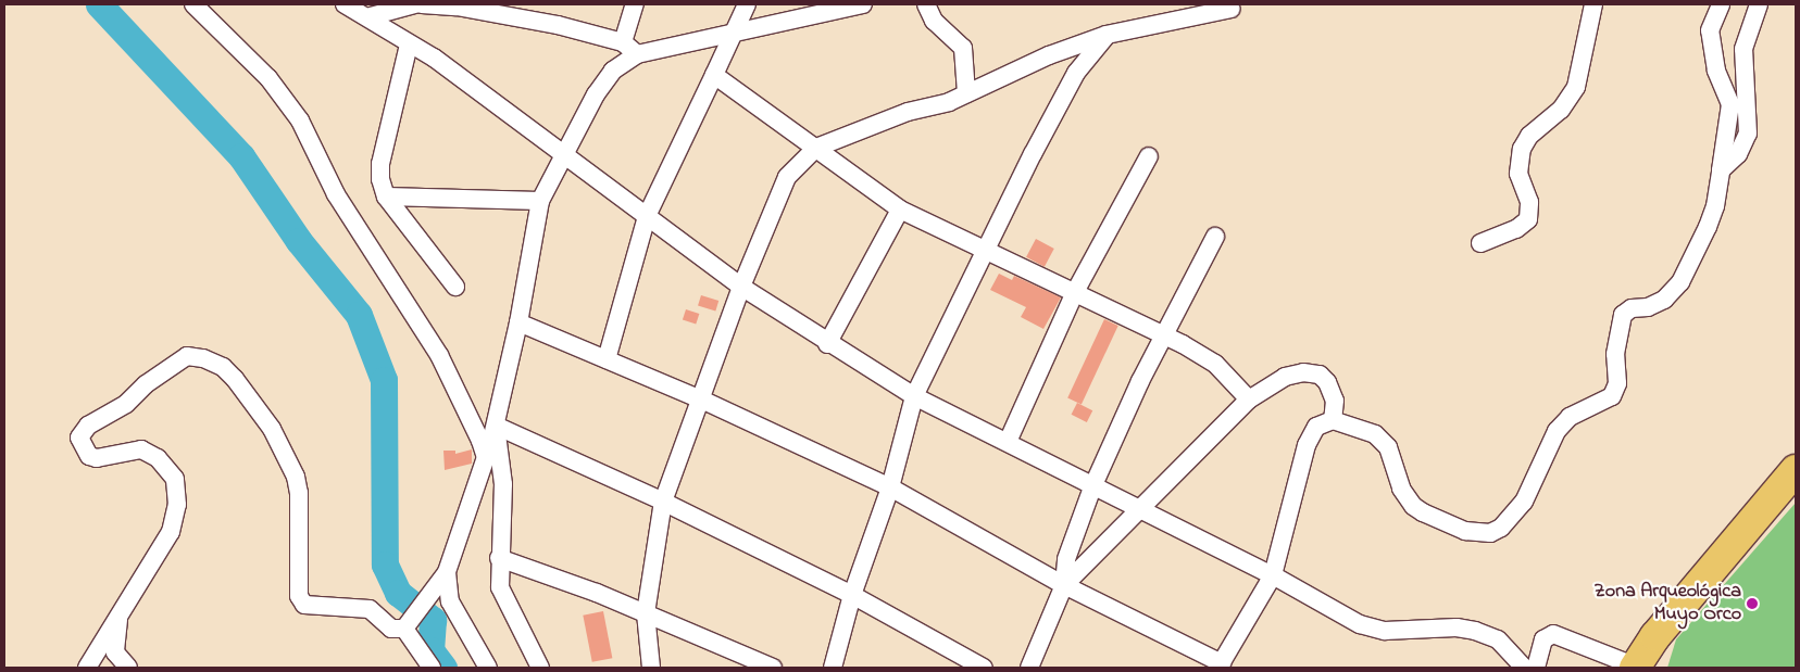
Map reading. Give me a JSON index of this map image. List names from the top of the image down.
{
  "places": ["Zona Arqueológica Muyo Orco"]
}
